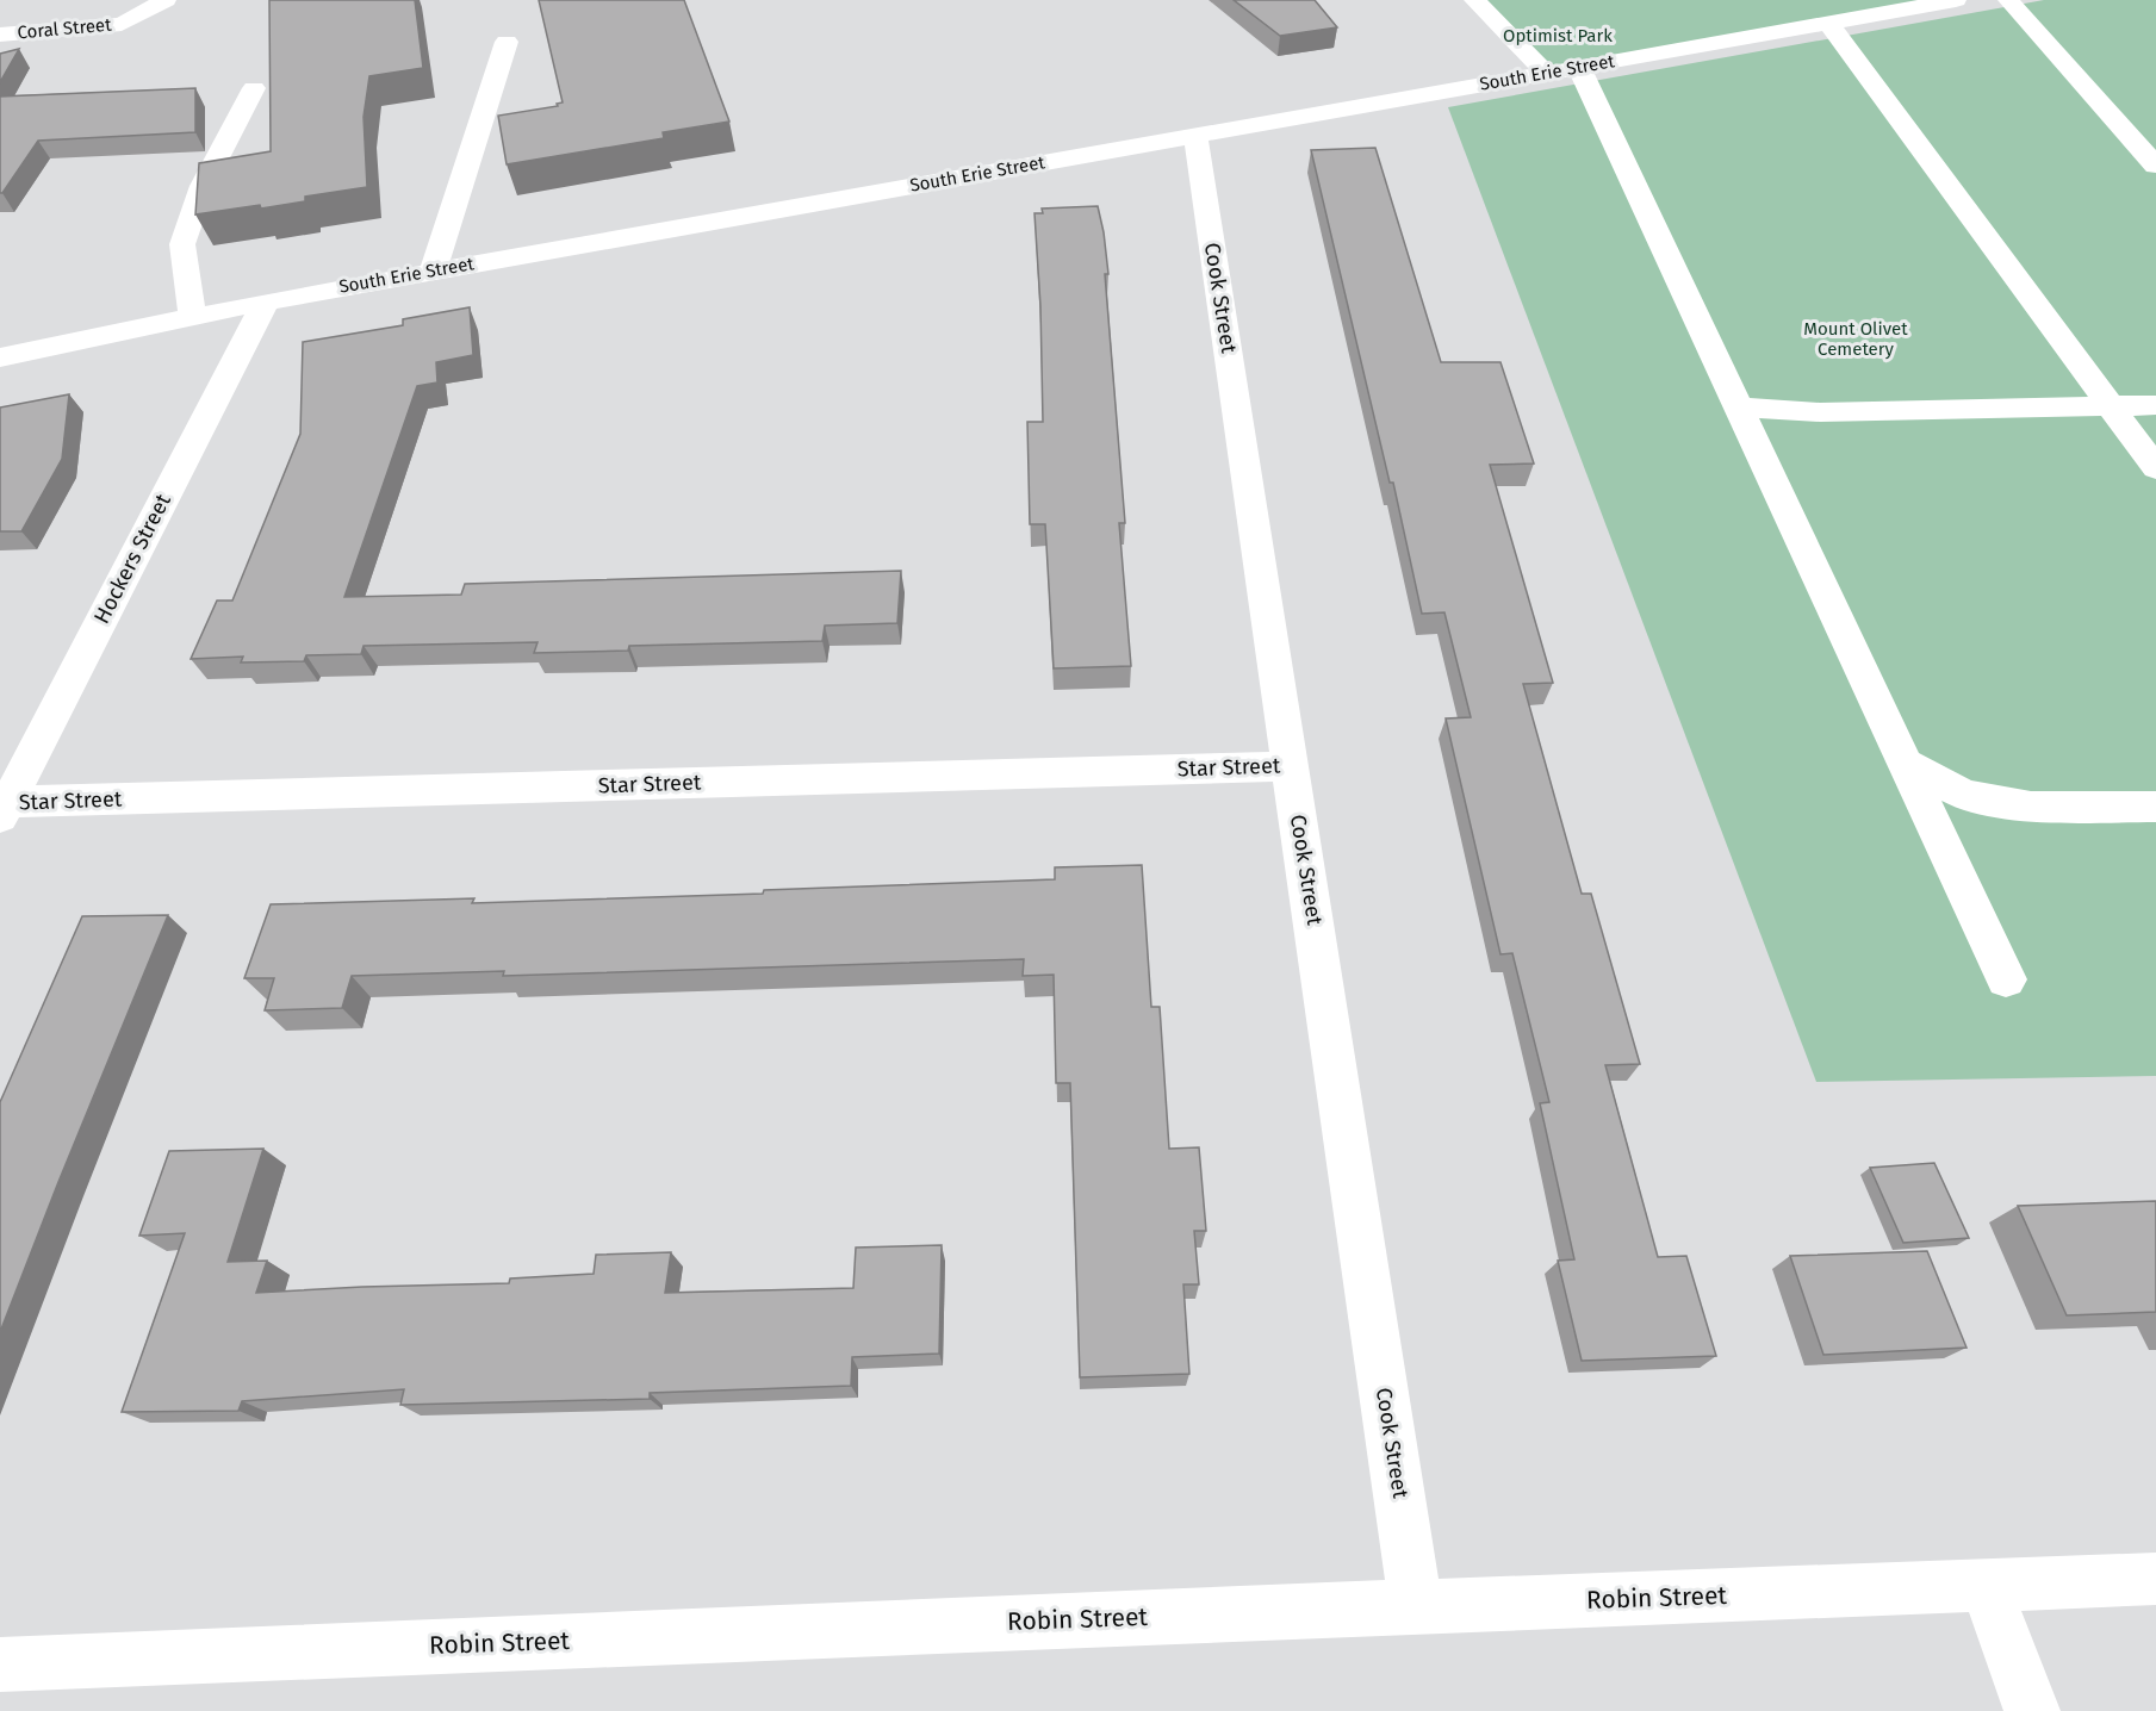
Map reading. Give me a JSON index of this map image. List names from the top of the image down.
{
  "streets": {
    "street": [
      "Coral Street",
      "South Erie Street",
      "Cook Street",
      "Hockers Street",
      "Star Street",
      "Robin Street"
    ]
  },
  "crossings": [
    ["South Erie Street", "Cook Street"],
    ["South Erie Street", "Hockers Street"],
    ["Cook Street", "Star Street"],
    ["Cook Street", "Robin Street"],
    ["Hockers Street", "Star Street"]
  ],
  "parks": ["Optimist Park", "Mount Olivet Cemetery"]
}
